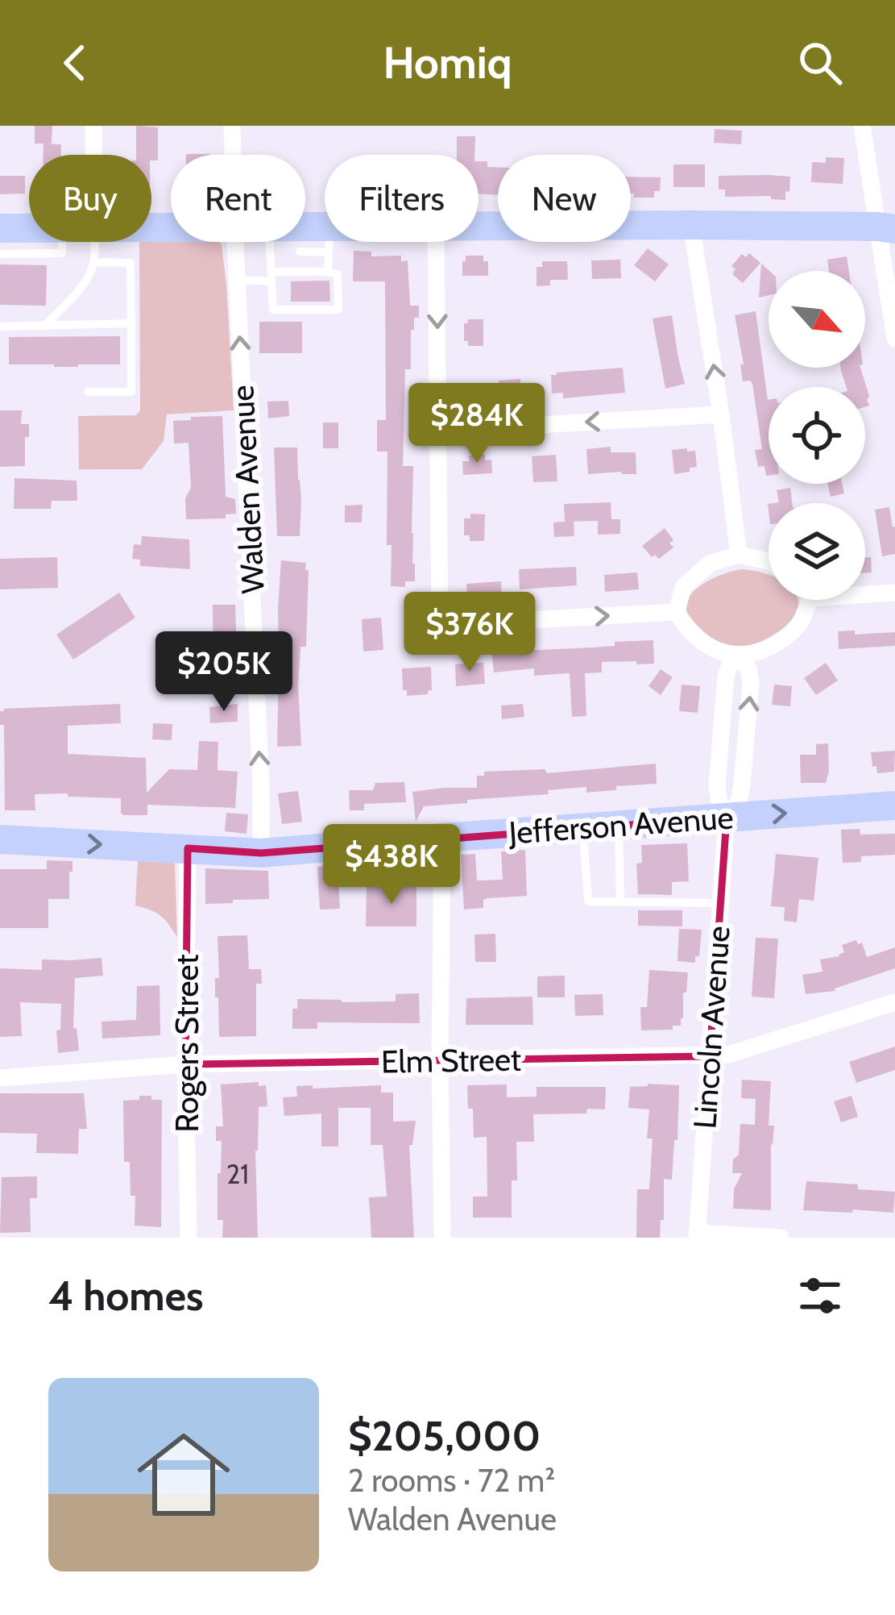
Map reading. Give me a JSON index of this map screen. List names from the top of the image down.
{
  "streets": {
    "main road": ["Jefferson Avenue"],
    "street": [
      "Walden Avenue",
      "Lincoln Avenue",
      "Rogers Street",
      "Elm Street"
    ]
  },
  "crossings": [
    ["Walden Avenue", "Jefferson Avenue"],
    ["Jefferson Avenue", "Lincoln Avenue"],
    ["Jefferson Avenue", "Rogers Street"],
    ["Lincoln Avenue", "Elm Street"],
    ["Rogers Street", "Elm Street"]
  ],
  "one_way": ["Walden Avenue", "Jefferson Avenue"],
  "house_numbers": ["21"],
  "north": "bottom right",
  "page": {
    "header": "Homiq",
    "chip": [
      "Buy",
      "Rent",
      "Filters",
      "New"
    ],
    "price": [
      "$284K",
      "$376K",
      "$205K",
      "$438K"
    ],
    "heading": "4 homes",
    "list": [
      {
        "name": "$205,000",
        "note": "2 rooms · 72 m² · Walden Avenue"
      }
    ]
  }
}
